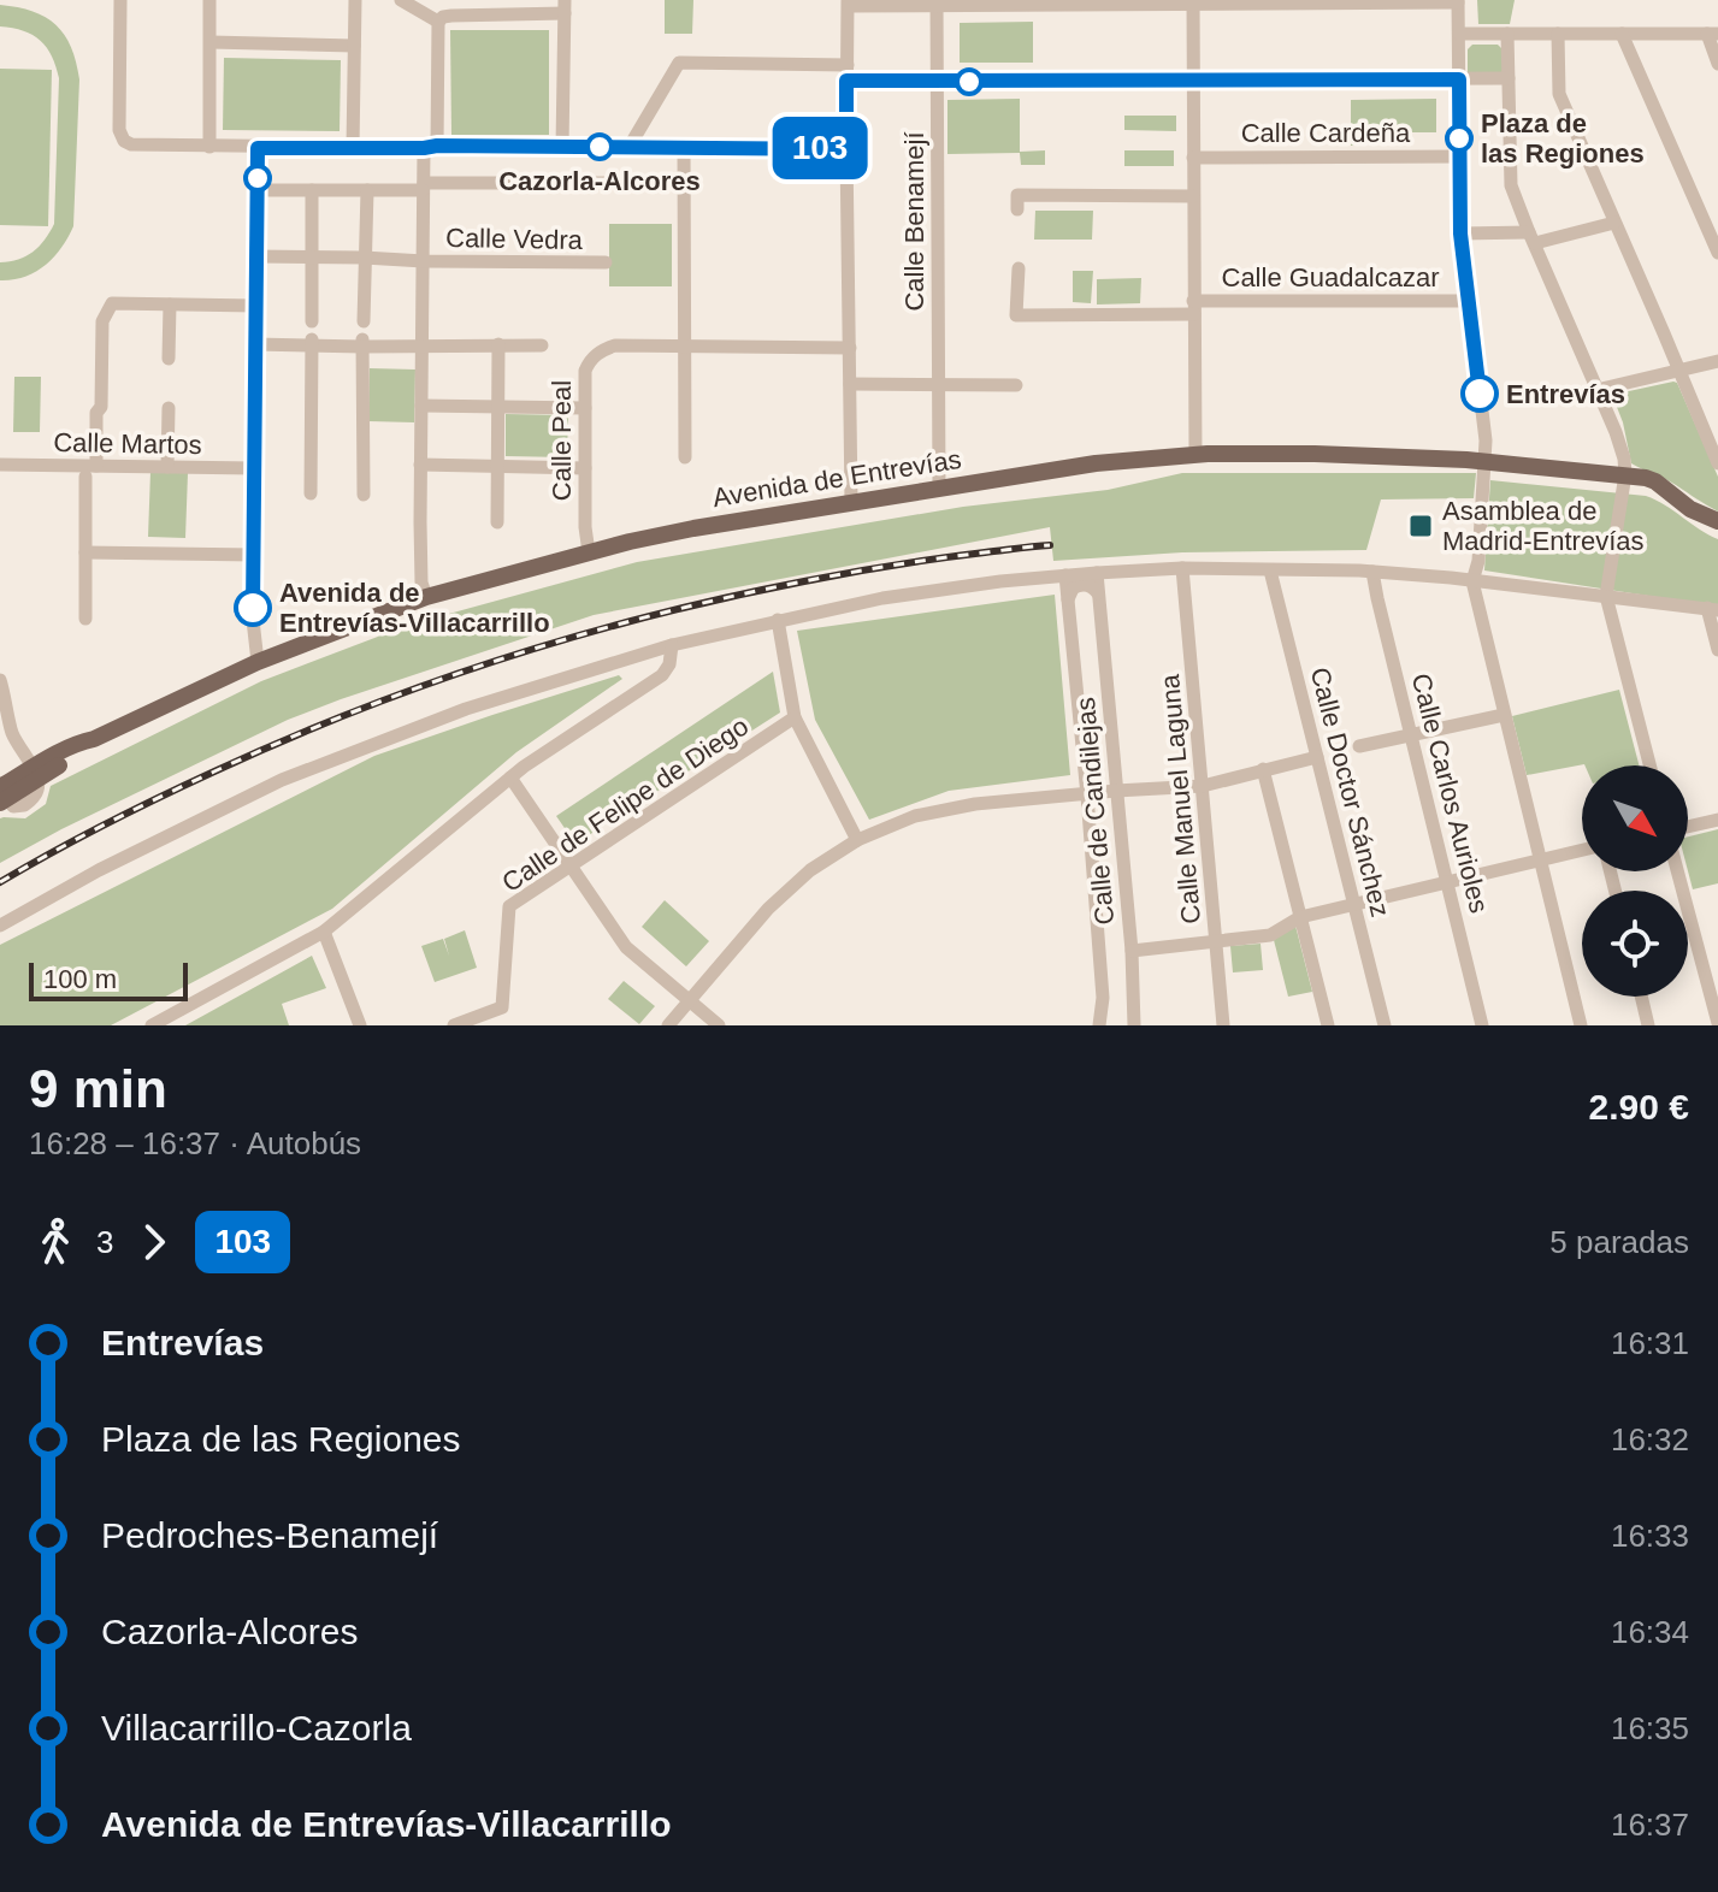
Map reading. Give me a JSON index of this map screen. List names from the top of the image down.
{
  "streets": {
    "main road": ["Avenida de Entrevías"],
    "street": [
      "Calle Cardeña",
      "Calle Benamejí",
      "Calle Vedra",
      "Calle Guadalcazar",
      "Calle Peal",
      "Calle Martos",
      "Calle Doctor Sánchez",
      "Calle Carlos Aurioles",
      "Calle Manuel Laguna",
      "Calle de Felipe de Diego",
      "Calle de Candilejas"
    ]
  },
  "crossings": [
    ["Calle Benamejí", "Avenida de Entrevías"],
    ["Calle Vedra", "Avenida de Entrevías"],
    ["Calle Peal", "Avenida de Entrevías"]
  ],
  "places": {
    "other": [
      "Plaza de las Regiones",
      "Cazorla-Alcores",
      "Entrevías",
      "Avenida de Entrevías-Villacarrillo"
    ],
    "transit": ["Asamblea de Madrid-Entrevías"]
  },
  "lines": ["bus line 103"],
  "scale_bar": "100 m",
  "north": "bottom right",
  "page": {
    "on_map": "103",
    "scale": "100 m",
    "heading": ["9 min", "16:28 – 16:37 · Autobús", "2.90 €"],
    "legs": ["3", "103", "5 paradas"],
    "list": [
      {
        "name": "Entrevías",
        "value": "16:31"
      },
      {
        "name": "Plaza de las Regiones",
        "value": "16:32"
      },
      {
        "name": "Pedroches-Benamejí",
        "value": "16:33"
      },
      {
        "name": "Cazorla-Alcores",
        "value": "16:34"
      },
      {
        "name": "Villacarrillo-Cazorla",
        "value": "16:35"
      },
      {
        "name": "Avenida de Entrevías-Villacarrillo",
        "value": "16:37"
      }
    ]
  }
}
